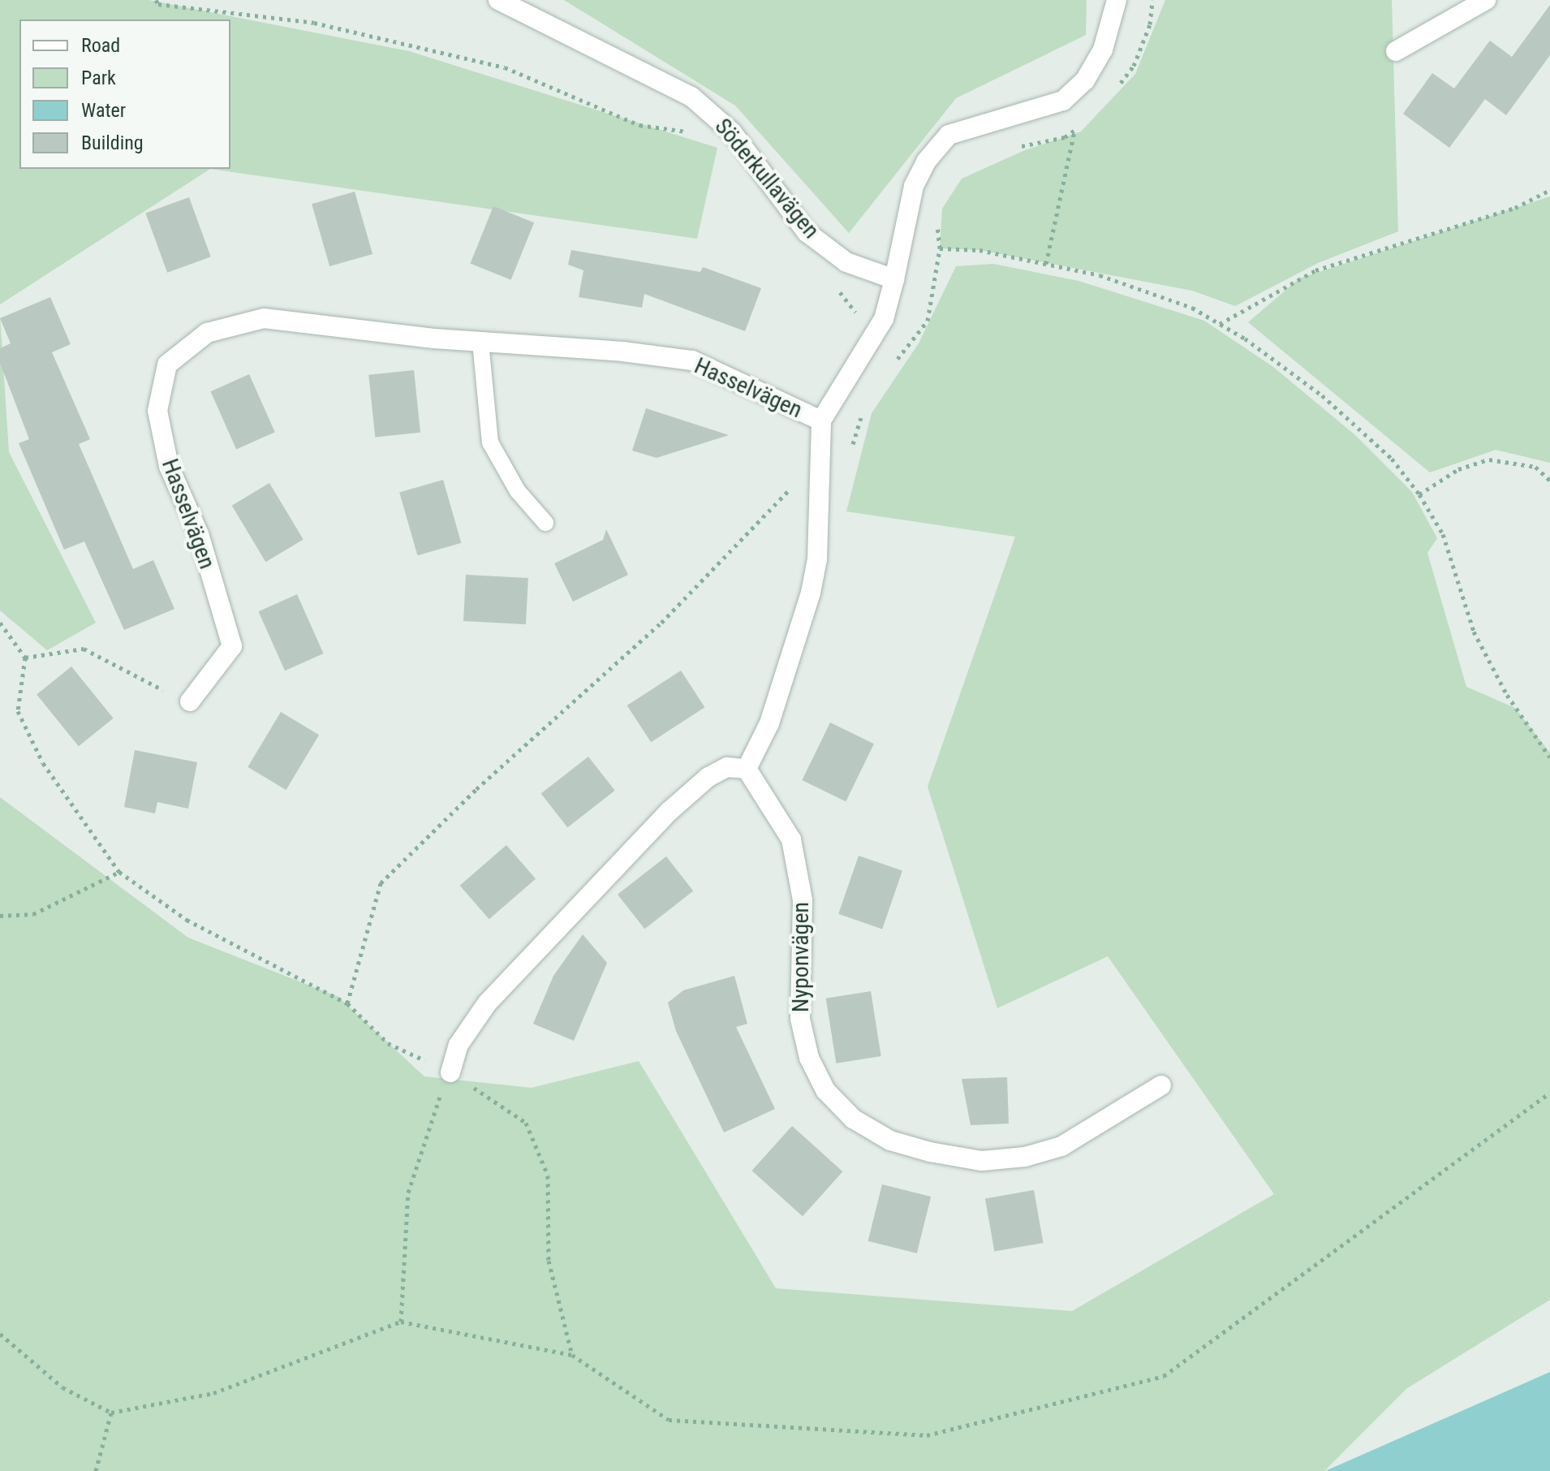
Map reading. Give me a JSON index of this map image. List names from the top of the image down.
{
  "streets": {
    "street": ["Söderkullavägen", "Hasselvägen", "Nyponvägen"]
  },
  "legend": [
    "Road",
    "Park",
    "Water",
    "Building"
  ]
}
